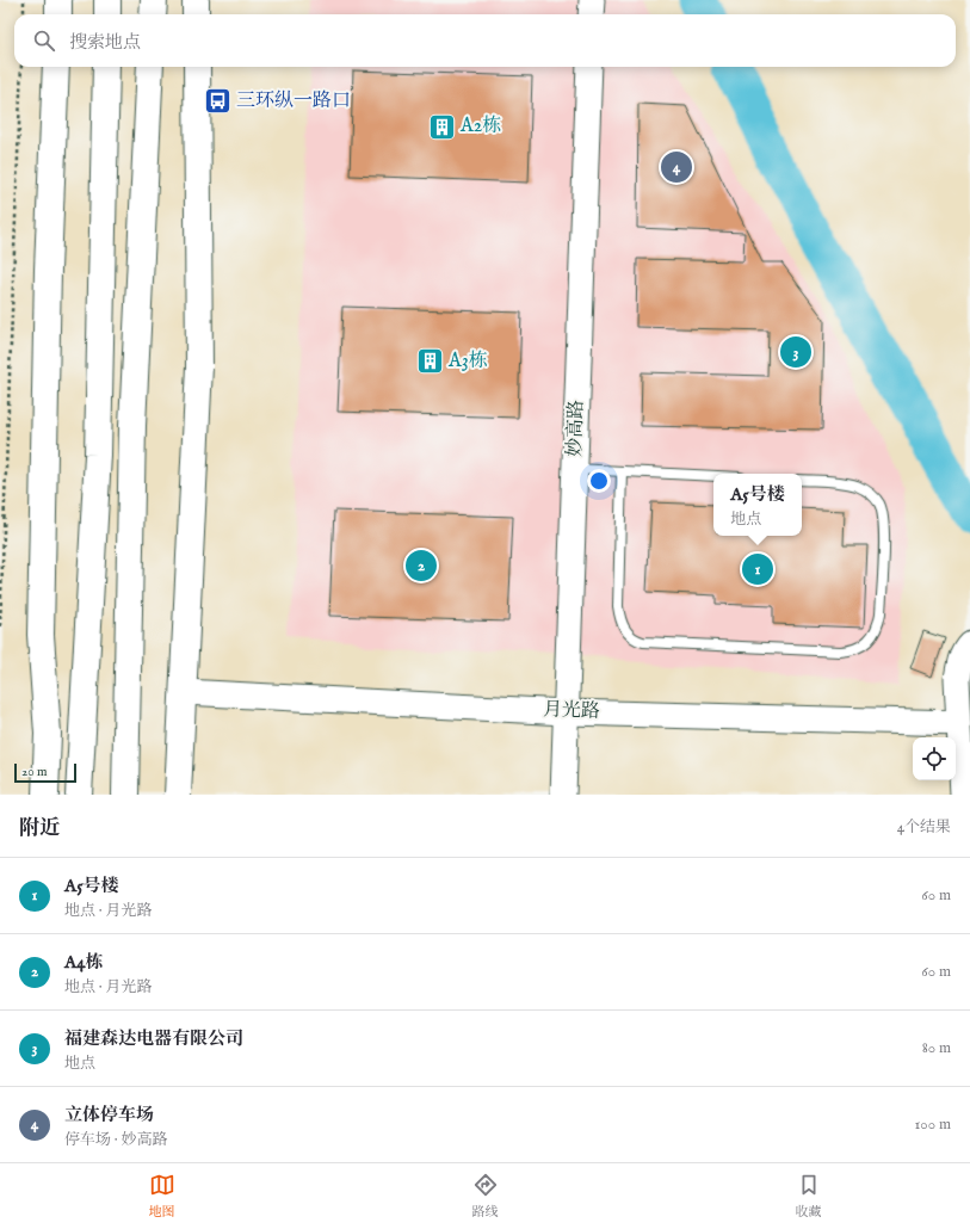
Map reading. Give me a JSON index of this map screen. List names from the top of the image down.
{
  "streets": {
    "street": ["妙高路", "月光路"]
  },
  "crossings": [
    ["妙高路", "月光路"]
  ],
  "places": {
    "bus stop": ["三环纵一路口"],
    "building": ["A2栋", "A3栋"]
  },
  "scale_bar": "20 m",
  "page": {
    "search": "搜索地点",
    "pins": [
      "4",
      "3",
      "2",
      "1"
    ],
    "popup": ["A5号楼", "地点"],
    "scale": "20 m",
    "heading": ["附近", "4个结果"],
    "list": [
      {
        "mark": "1",
        "name": "A5号楼",
        "note": "地点 · 月光路",
        "value": "60 m"
      },
      {
        "mark": "2",
        "name": "A4栋",
        "note": "地点 · 月光路",
        "value": "60 m"
      },
      {
        "mark": "3",
        "name": "福建森达电器有限公司",
        "note": "地点",
        "value": "80 m"
      },
      {
        "mark": "4",
        "name": "立体停车场",
        "note": "停车场 · 妙高路",
        "value": "100 m"
      }
    ],
    "nav": ["地图", "路线", "收藏"]
  }
}
